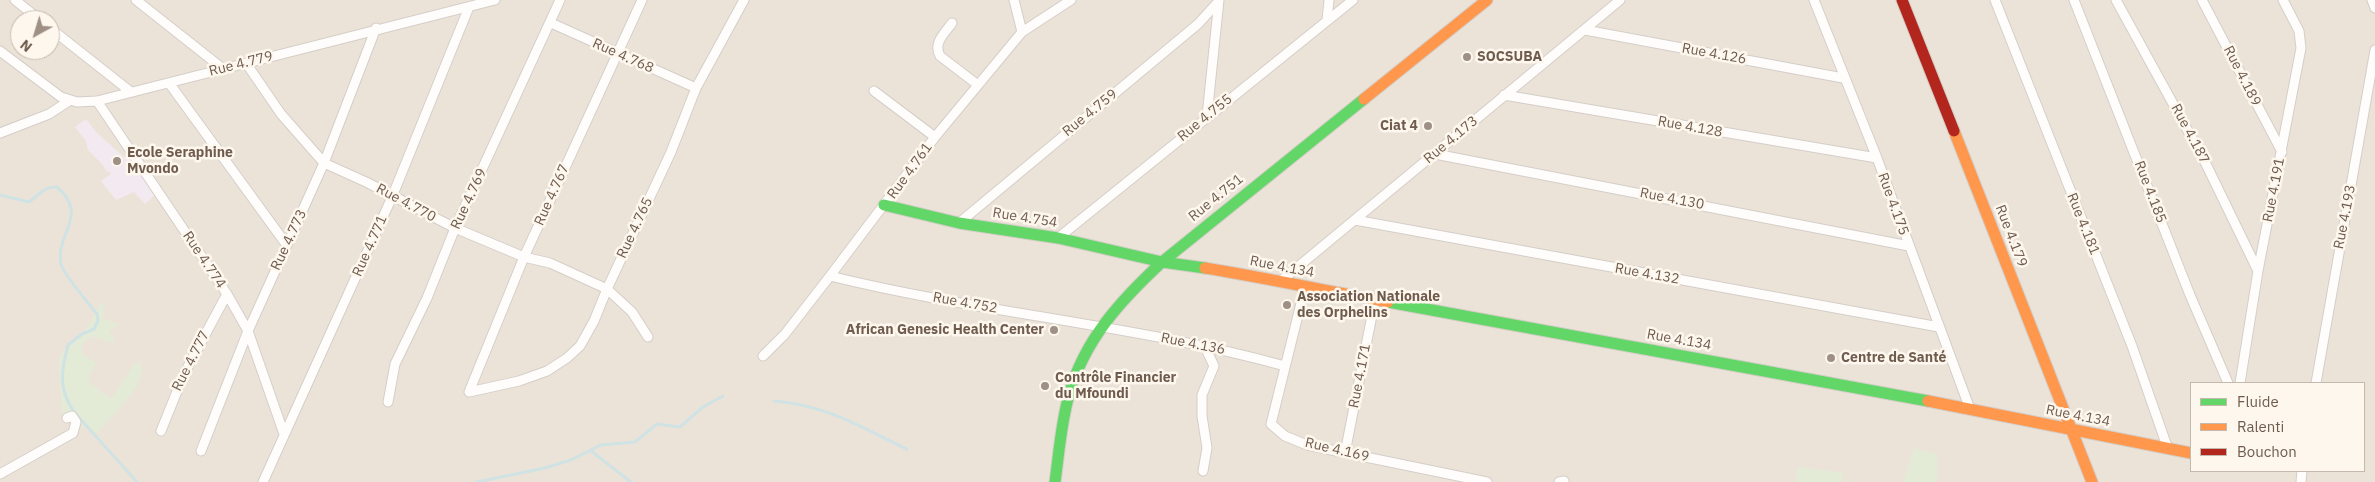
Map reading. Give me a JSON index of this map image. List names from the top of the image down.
{
  "streets": {
    "street": [
      "Rue 4.126",
      "Rue 4.768",
      "Rue 4.779",
      "Rue 4.189",
      "Rue 4.759",
      "Rue 4.755",
      "Rue 4.128",
      "Rue 4.187",
      "Rue 4.173",
      "Rue 4.761",
      "Rue 4.191",
      "Rue 4.185",
      "Rue 4.767",
      "Rue 4.751",
      "Rue 4.769",
      "Rue 4.130",
      "Rue 4.770",
      "Rue 4.175",
      "Rue 4.193",
      "Rue 4.754",
      "Rue 4.181",
      "Rue 4.765",
      "Rue 4.179",
      "Rue 4.773",
      "Rue 4.771",
      "Rue 4.774",
      "Rue 4.134",
      "Rue 4.132",
      "Rue 4.752",
      "Rue 4.136",
      "Rue 4.777",
      "Rue 4.171",
      "Rue 4.169"
    ]
  },
  "crossings": [
    ["Rue 4.126", "Rue 4.173"],
    ["Rue 4.126", "Rue 4.175"],
    ["Rue 4.768", "Rue 4.767"],
    ["Rue 4.768", "Rue 4.769"],
    ["Rue 4.768", "Rue 4.765"],
    ["Rue 4.779", "Rue 4.770"],
    ["Rue 4.779", "Rue 4.773"],
    ["Rue 4.779", "Rue 4.771"],
    ["Rue 4.779", "Rue 4.774"],
    ["Rue 4.189", "Rue 4.191"],
    ["Rue 4.759", "Rue 4.754"],
    ["Rue 4.755", "Rue 4.754"],
    ["Rue 4.128", "Rue 4.173"],
    ["Rue 4.128", "Rue 4.175"],
    ["Rue 4.187", "Rue 4.191"],
    ["Rue 4.173", "Rue 4.130"],
    ["Rue 4.173", "Rue 4.134"],
    ["Rue 4.173", "Rue 4.132"],
    ["Rue 4.761", "Rue 4.754"],
    ["Rue 4.761", "Rue 4.752"],
    ["Rue 4.767", "Rue 4.770"],
    ["Rue 4.767", "Rue 4.765"],
    ["Rue 4.751", "Rue 4.754"],
    ["Rue 4.751", "Rue 4.134"],
    ["Rue 4.751", "Rue 4.752"],
    ["Rue 4.751", "Rue 4.136"],
    ["Rue 4.769", "Rue 4.770"],
    ["Rue 4.130", "Rue 4.175"],
    ["Rue 4.770", "Rue 4.765"],
    ["Rue 4.770", "Rue 4.773"],
    ["Rue 4.770", "Rue 4.771"],
    ["Rue 4.175", "Rue 4.134"],
    ["Rue 4.175", "Rue 4.132"],
    ["Rue 4.754", "Rue 4.134"],
    ["Rue 4.181", "Rue 4.134"],
    ["Rue 4.179", "Rue 4.134"],
    ["Rue 4.773", "Rue 4.774"],
    ["Rue 4.771", "Rue 4.774"],
    ["Rue 4.774", "Rue 4.777"],
    ["Rue 4.134", "Rue 4.171"],
    ["Rue 4.134", "Rue 4.169"],
    ["Rue 4.752", "Rue 4.136"],
    ["Rue 4.136", "Rue 4.169"],
    ["Rue 4.171", "Rue 4.169"]
  ],
  "places": [
    "SOCSUBA",
    "Ciat 4",
    "Ecole Seraphine Mvondo",
    "Association Nationale des Orphelins",
    "African Genesic Health Center",
    "Centre de Santé",
    "Contrôle Financier du Mfoundi"
  ],
  "legend": ["Fluide", "Ralenti", "Bouchon"],
  "north": "bottom left"
}
